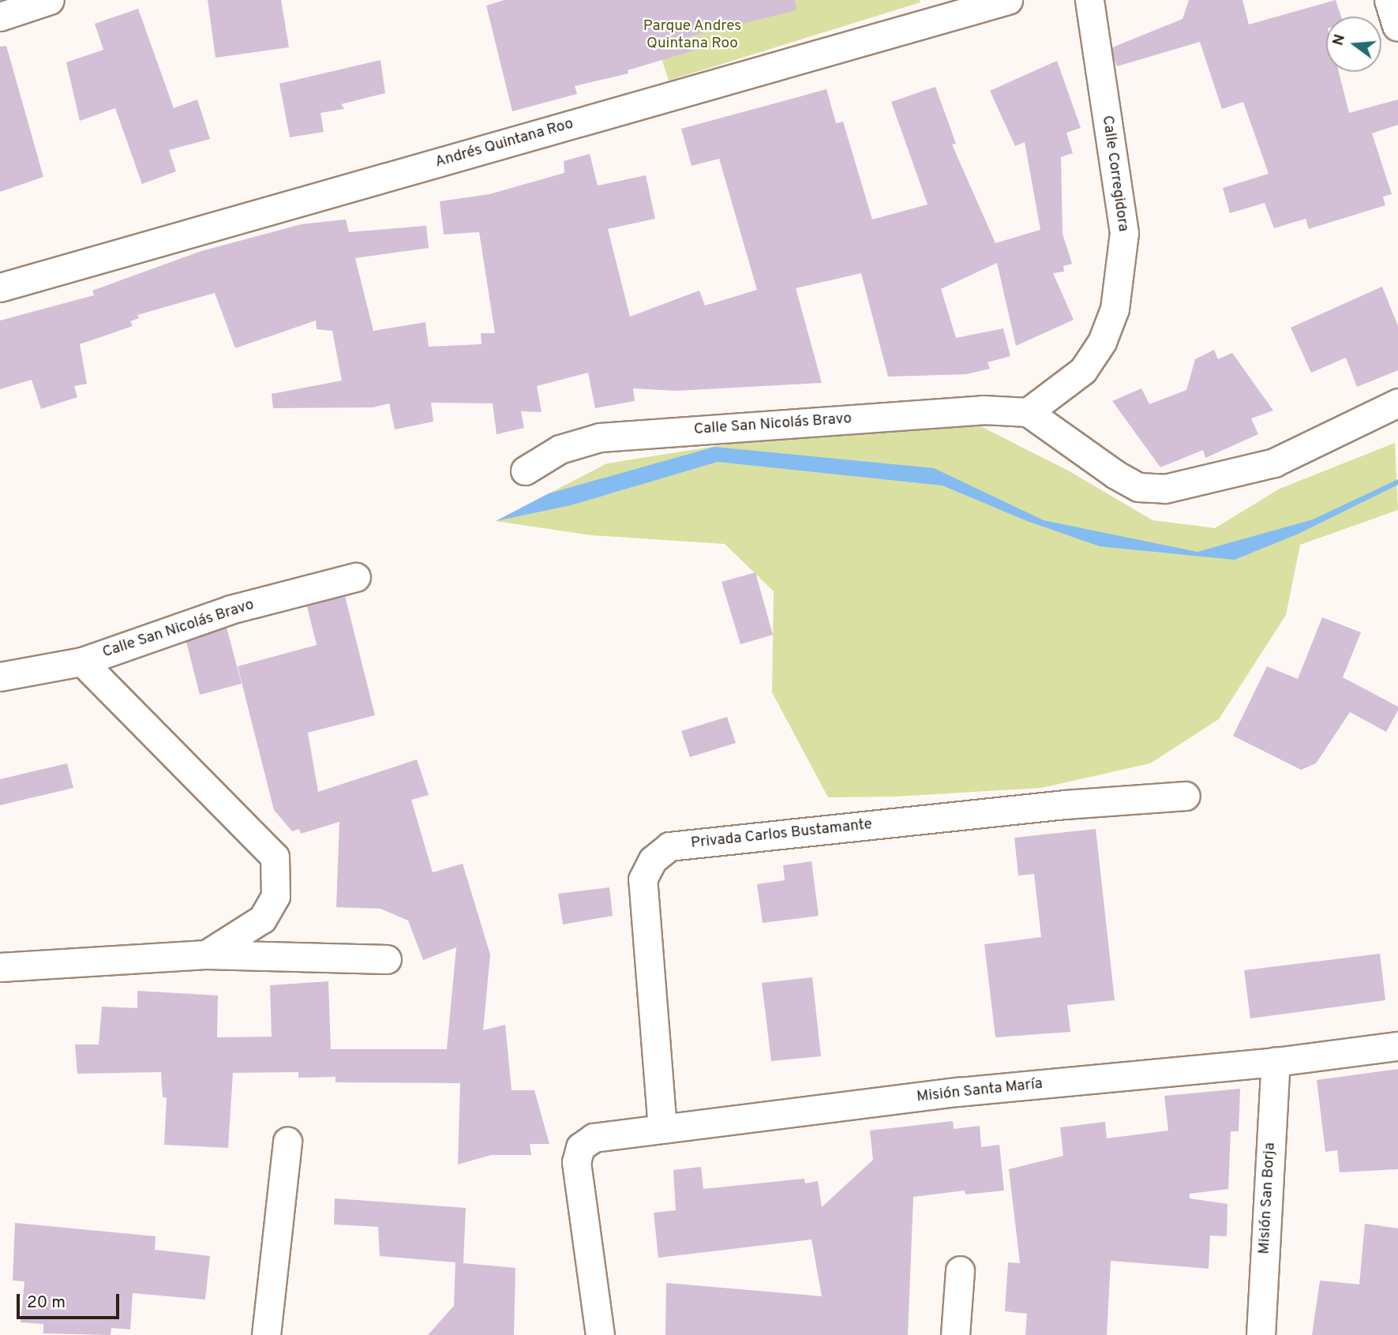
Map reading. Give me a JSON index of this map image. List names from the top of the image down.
{
  "streets": {
    "street": [
      "Andrés Quintana Roo",
      "Calle Corregidora",
      "Calle San Nicolás Bravo",
      "Privada Carlos Bustamante",
      "Misión Santa María",
      "Misión San Borja"
    ]
  },
  "crossings": [
    ["Calle Corregidora", "Calle San Nicolás Bravo"],
    ["Privada Carlos Bustamante", "Misión Santa María"],
    ["Misión Santa María", "Misión San Borja"]
  ],
  "parks": ["Parque Andres Quintana Roo"],
  "scale_bar": "20 m",
  "north": "left"
}
